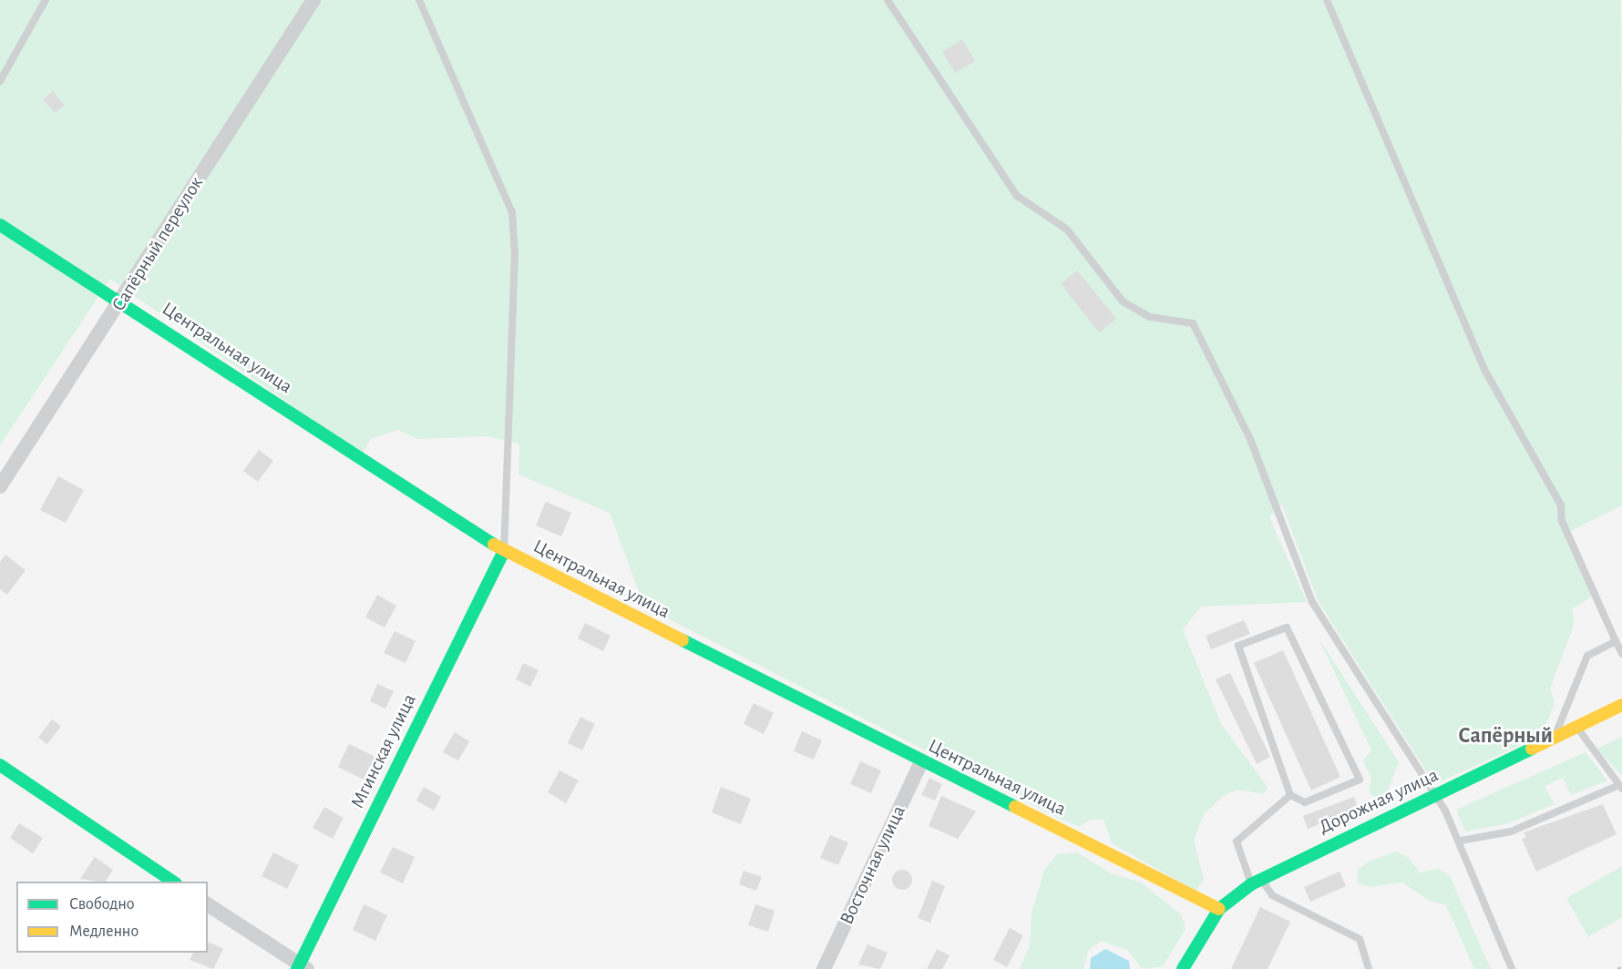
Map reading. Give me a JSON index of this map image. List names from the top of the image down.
{
  "streets": {
    "street": [
      "Сапёрный переулок",
      "Центральная улица",
      "Мгинская улица",
      "Дорожная улица",
      "Восточная улица"
    ]
  },
  "crossings": [
    ["Сапёрный переулок", "Центральная улица"],
    ["Центральная улица", "Мгинская улица"],
    ["Центральная улица", "Дорожная улица"],
    ["Центральная улица", "Восточная улица"]
  ],
  "districts": ["Сапёрный"],
  "legend": ["Свободно", "Медленно"]
}
